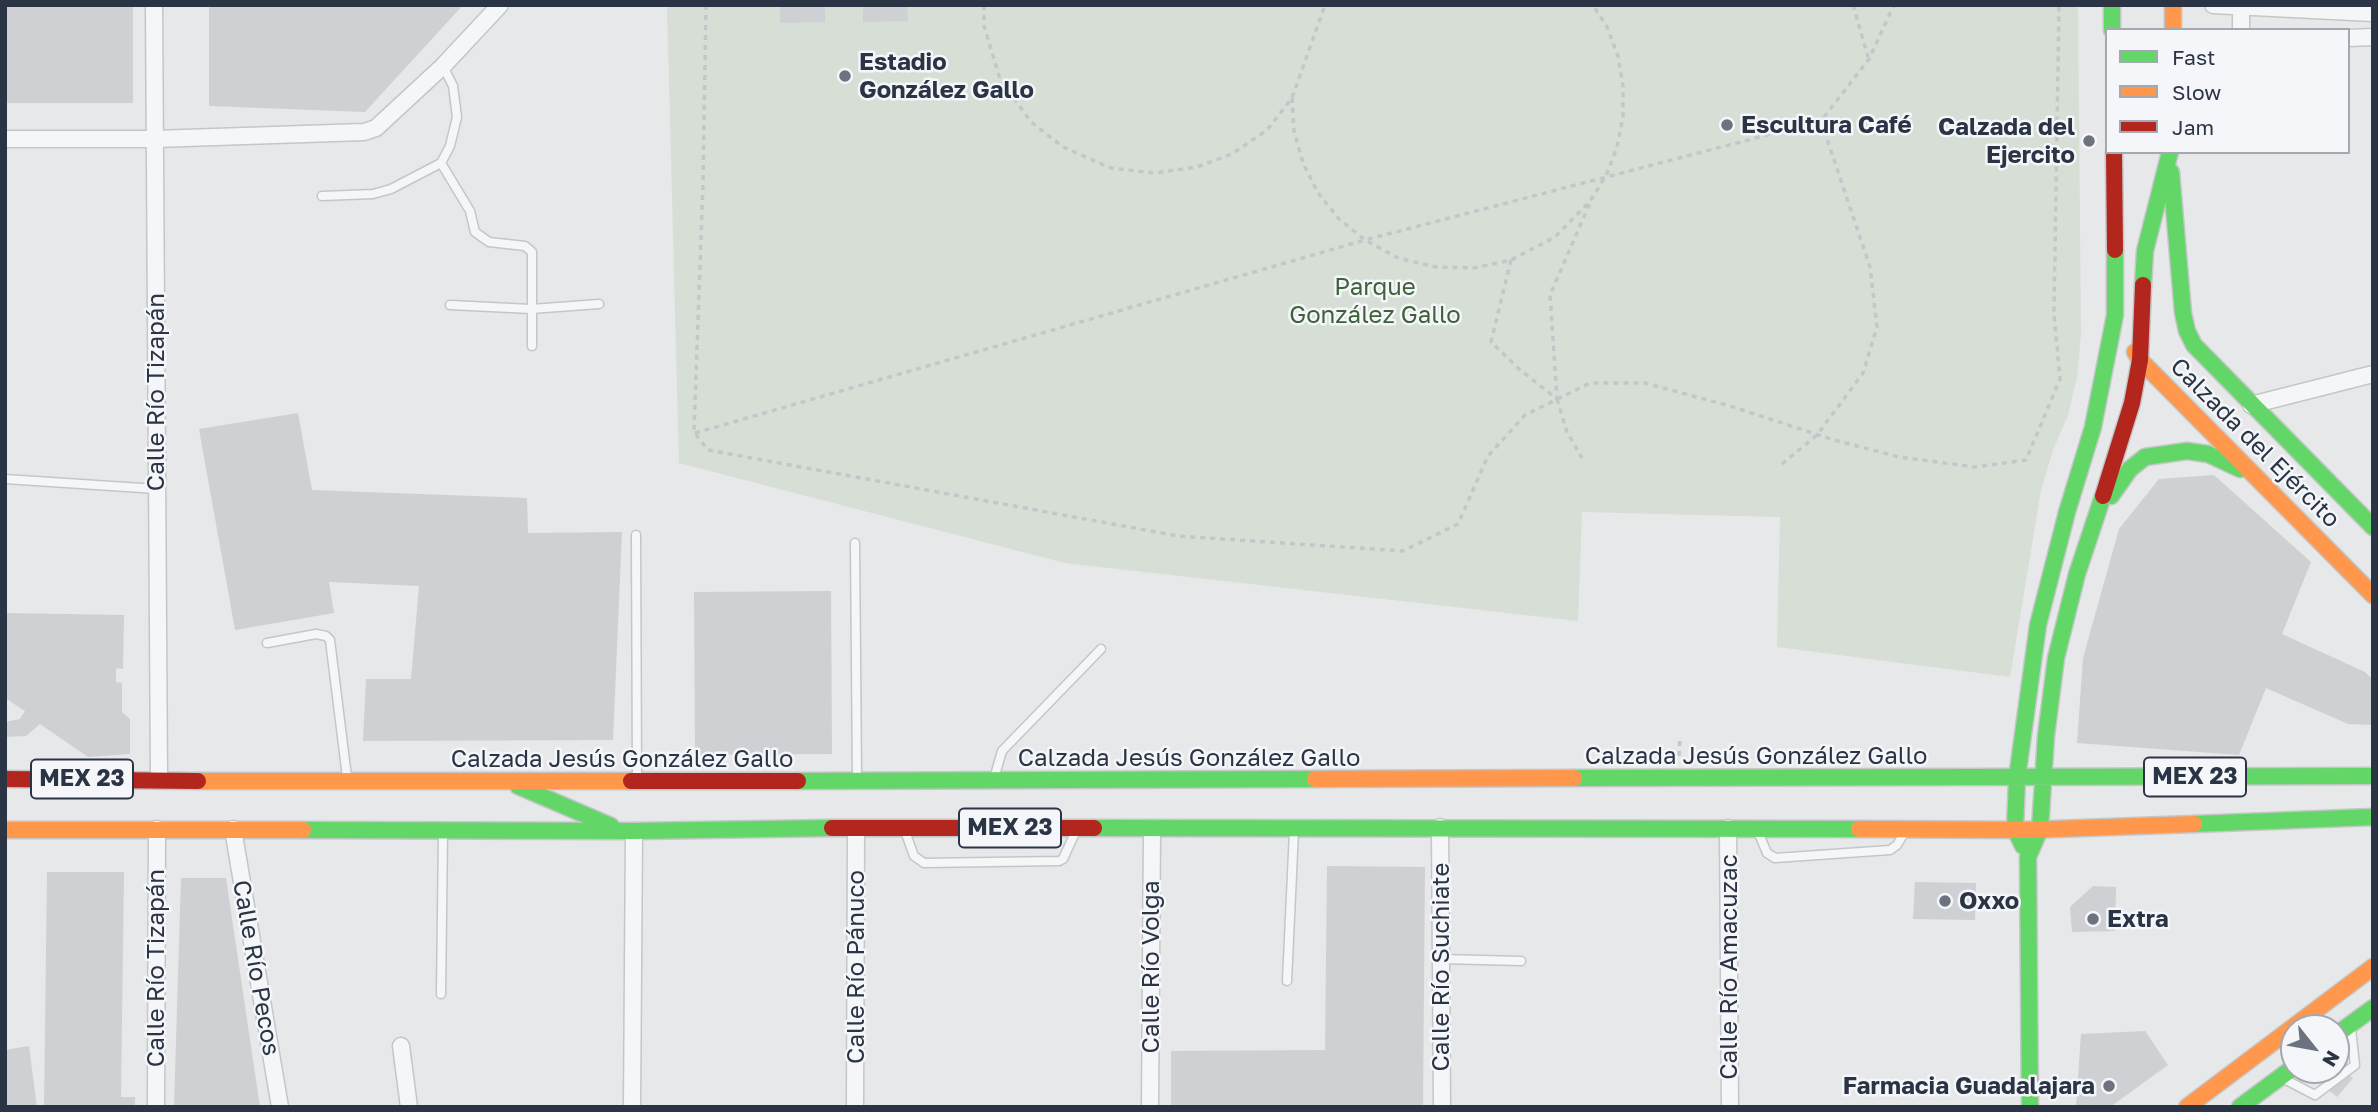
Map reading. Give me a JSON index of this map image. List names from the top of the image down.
{
  "streets": {
    "main road": ["Calzada del Ejército", "Calzada Jesús González Gallo", "MEX 23"],
    "street": [
      "Calle Río Tizapán",
      "Calle Río Pánuco",
      "Calle Río Volga",
      "Calle Río Suchiate",
      "Calle Río Amacuzac",
      "Calle Río Pecos"
    ]
  },
  "crossings": [
    ["Calle Río Tizapán", "Calzada Jesús González Gallo"],
    ["Calle Río Tizapán", "MEX 23"],
    ["MEX 23", "Calle Río Pánuco"],
    ["MEX 23", "Calle Río Volga"],
    ["MEX 23", "Calle Río Suchiate"],
    ["MEX 23", "Calle Río Amacuzac"],
    ["MEX 23", "Calle Río Pecos"]
  ],
  "parks": ["Parque González Gallo"],
  "places": [
    "Estadio González Gallo",
    "Escultura Café",
    "Calzada del Ejercito",
    "Oxxo",
    "Extra",
    "Farmacia Guadalajara"
  ],
  "legend": ["Fast", "Slow", "Jam"],
  "north": "bottom right"
}
